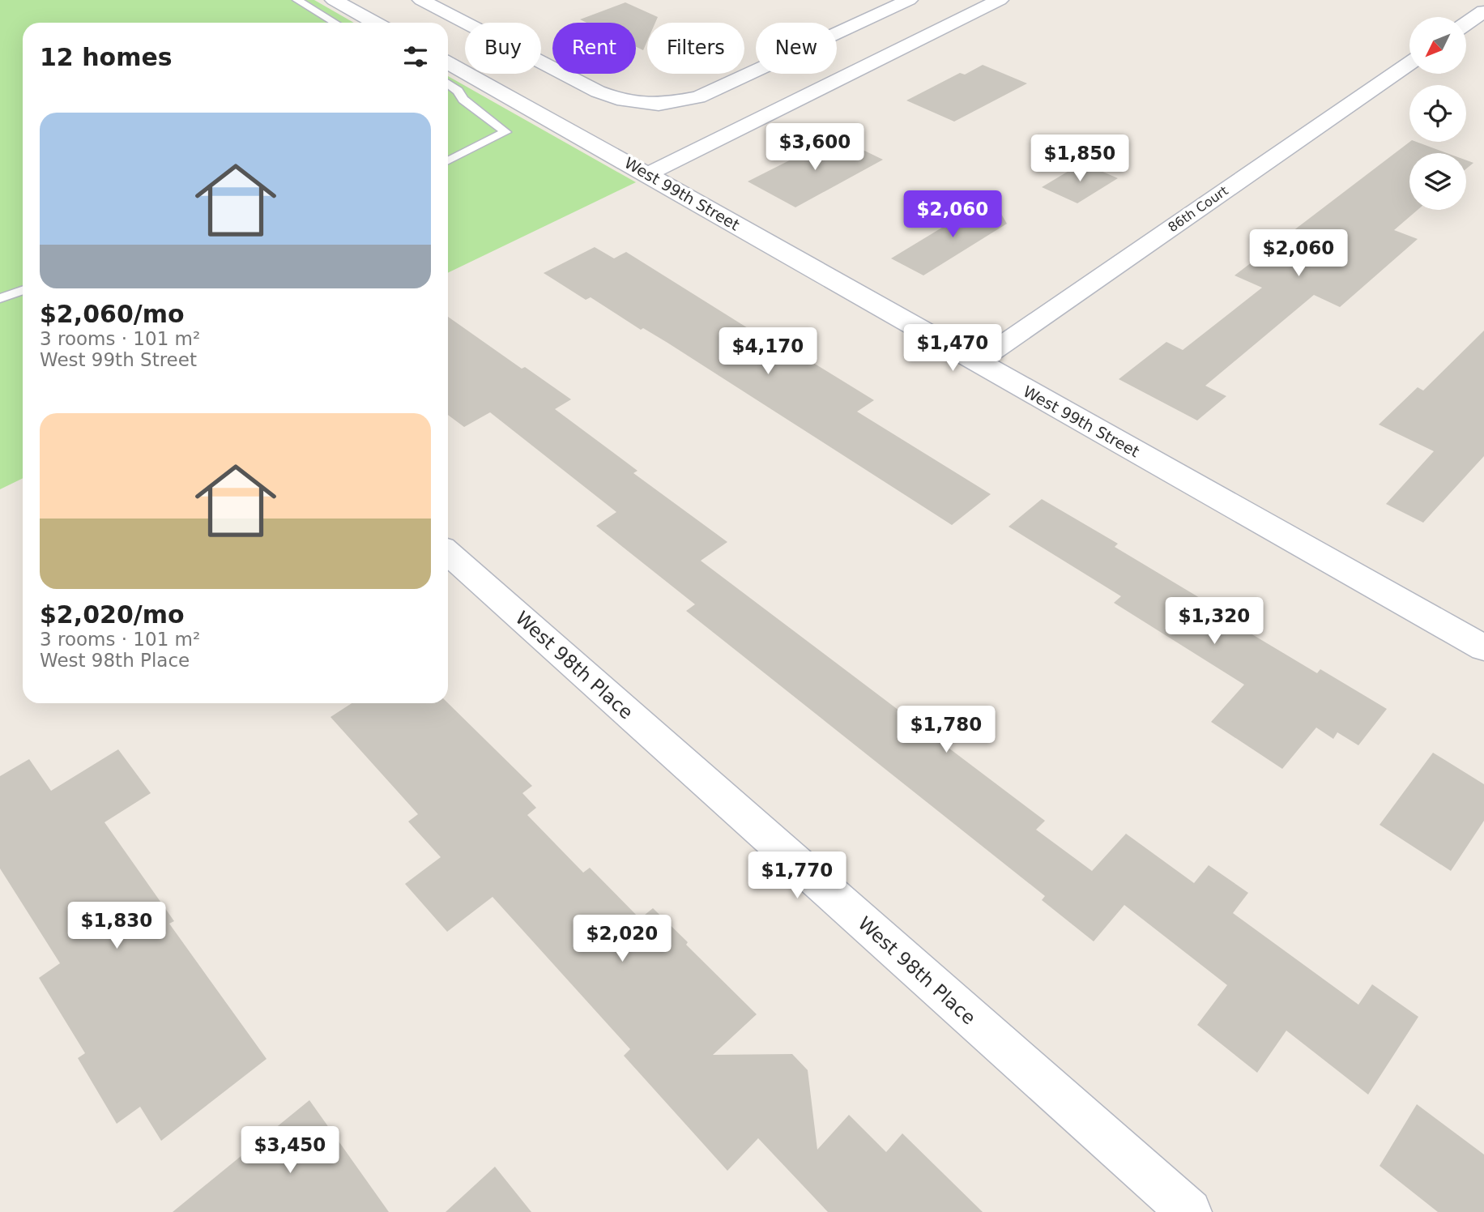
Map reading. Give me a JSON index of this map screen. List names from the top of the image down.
{
  "streets": {
    "street": ["West 99th Street", "86th Court", "West 98th Place"]
  },
  "crossings": [
    ["West 99th Street", "86th Court"]
  ],
  "north": "bottom left",
  "page": {
    "chip": [
      "Buy",
      "Rent",
      "Filters",
      "New"
    ],
    "heading": "12 homes",
    "list": [
      {
        "name": "$2,060/mo",
        "note": "3 rooms · 101 m² · West 99th Street"
      },
      {
        "name": "$2,020/mo",
        "note": "3 rooms · 101 m² · West 98th Place"
      }
    ],
    "price": [
      "$3,600",
      "$1,850",
      "$2,060",
      "$2,060",
      "$1,470",
      "$4,170",
      "$1,320",
      "$1,780",
      "$1,770",
      "$1,830",
      "$2,020",
      "$3,450"
    ]
  }
}
